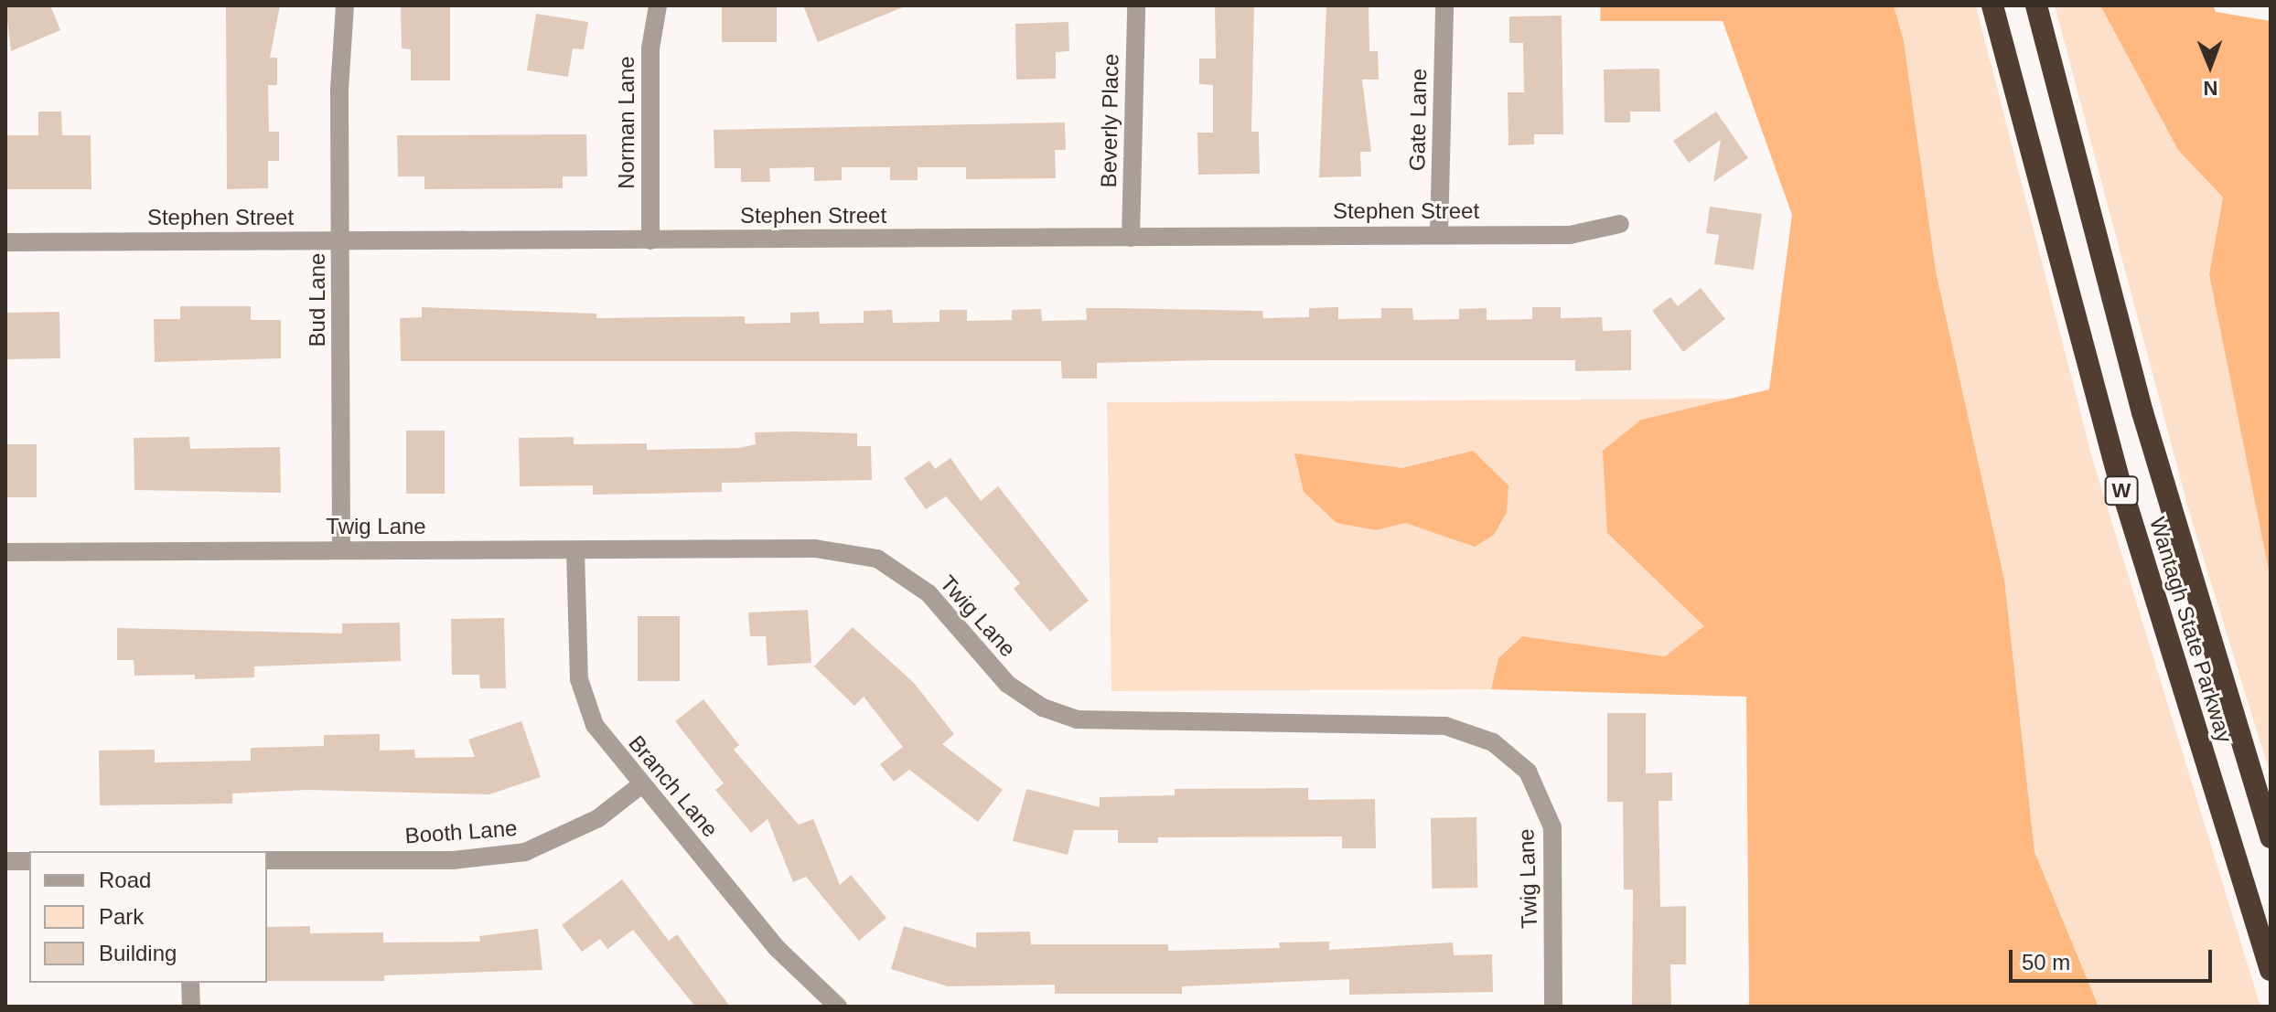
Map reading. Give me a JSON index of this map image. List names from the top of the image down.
{
  "streets": {
    "highway": ["W", "Wantagh State Parkway"],
    "street": [
      "Gate Lane",
      "Beverly Place",
      "Norman Lane",
      "Stephen Street",
      "Bud Lane",
      "Twig Lane",
      "Branch Lane",
      "Booth Lane"
    ]
  },
  "crossings": [
    ["Gate Lane", "Stephen Street"],
    ["Beverly Place", "Stephen Street"],
    ["Norman Lane", "Stephen Street"],
    ["Stephen Street", "Bud Lane"],
    ["Bud Lane", "Twig Lane"],
    ["Twig Lane", "Branch Lane"],
    ["Branch Lane", "Booth Lane"]
  ],
  "legend": ["Road", "Park", "Building"],
  "scale_bar": "50 m",
  "north": "bottom"
}
